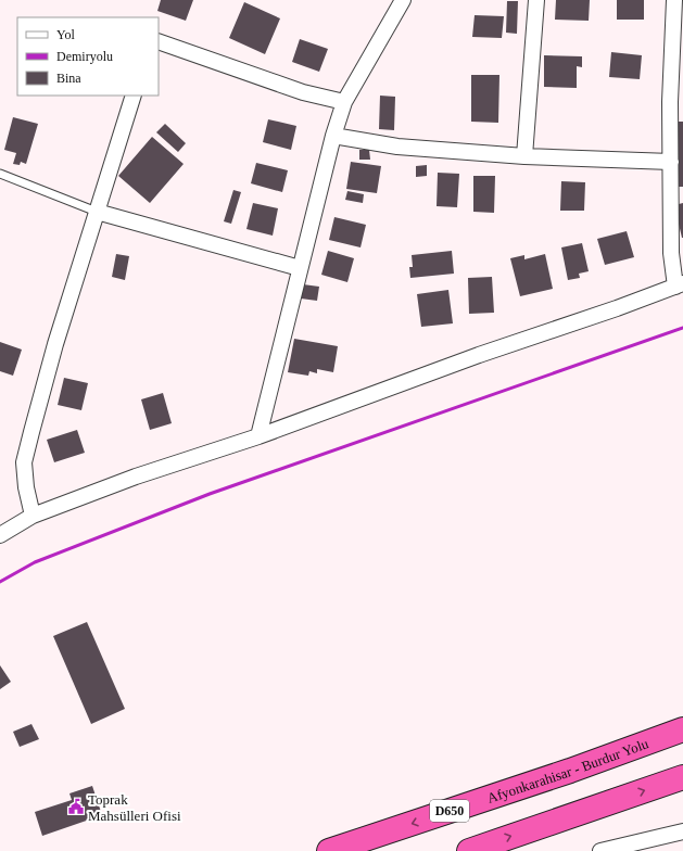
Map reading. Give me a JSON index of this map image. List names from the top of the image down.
{
  "streets": {
    "highway": ["Afyonkarahisar - Burdur Yolu", "D650"]
  },
  "places": {
    "public building": ["Toprak Mahsülleri Ofisi"]
  },
  "legend": ["Yol", "Demiryolu", "Bina"]
}
